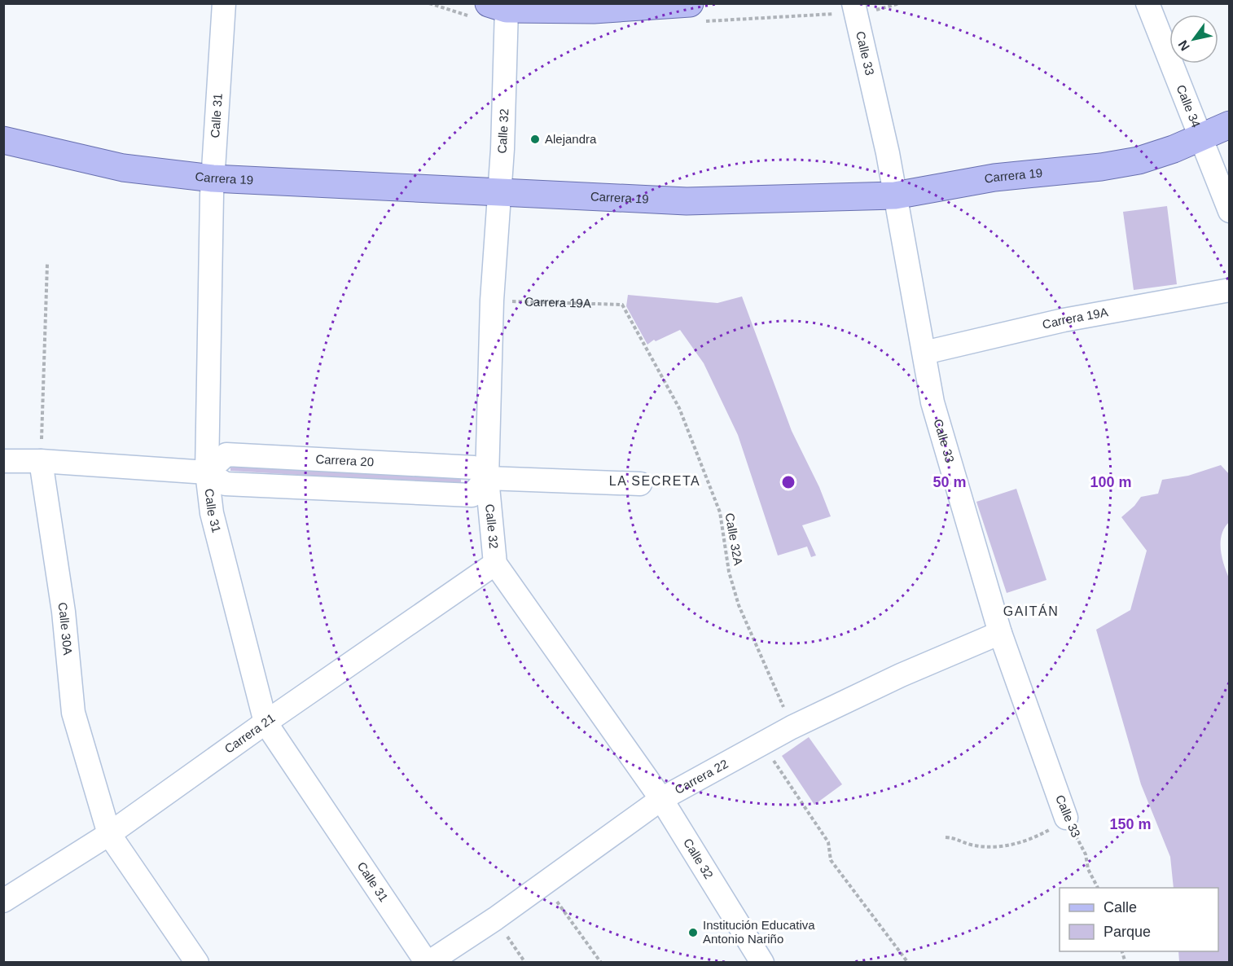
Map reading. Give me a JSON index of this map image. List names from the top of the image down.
{
  "streets": {
    "main road": ["Carrera 19"],
    "street": [
      "Calle 33",
      "Calle 34",
      "Calle 31",
      "Calle 32",
      "Carrera 19A",
      "Calle 30A",
      "Carrera 21",
      "Carrera 22"
    ],
    "path": ["Calle 32A"]
  },
  "crossings": [
    ["Calle 33", "Carrera 19"],
    ["Calle 33", "Carrera 19A"],
    ["Calle 33", "Carrera 22"],
    ["Calle 34", "Carrera 19"],
    ["Calle 31", "Carrera 19"],
    ["Calle 31", "Carrera 21"],
    ["Calle 31", "Carrera 22"],
    ["Calle 32", "Carrera 19"],
    ["Calle 32", "Carrera 19A"],
    ["Calle 32", "Carrera 21"],
    ["Calle 32", "Carrera 22"],
    ["Carrera 19A", "Calle 32A"],
    ["Calle 32A", "Carrera 22"],
    ["Calle 30A", "Carrera 21"]
  ],
  "districts": ["LA SECRETA", "GAITÁN"],
  "places": ["Alejandra", "Institución Educativa Antonio Nariño"],
  "legend": ["Calle", "Parque"],
  "north": "bottom left",
  "rings": ["50 m", "100 m", "150 m"]
}
